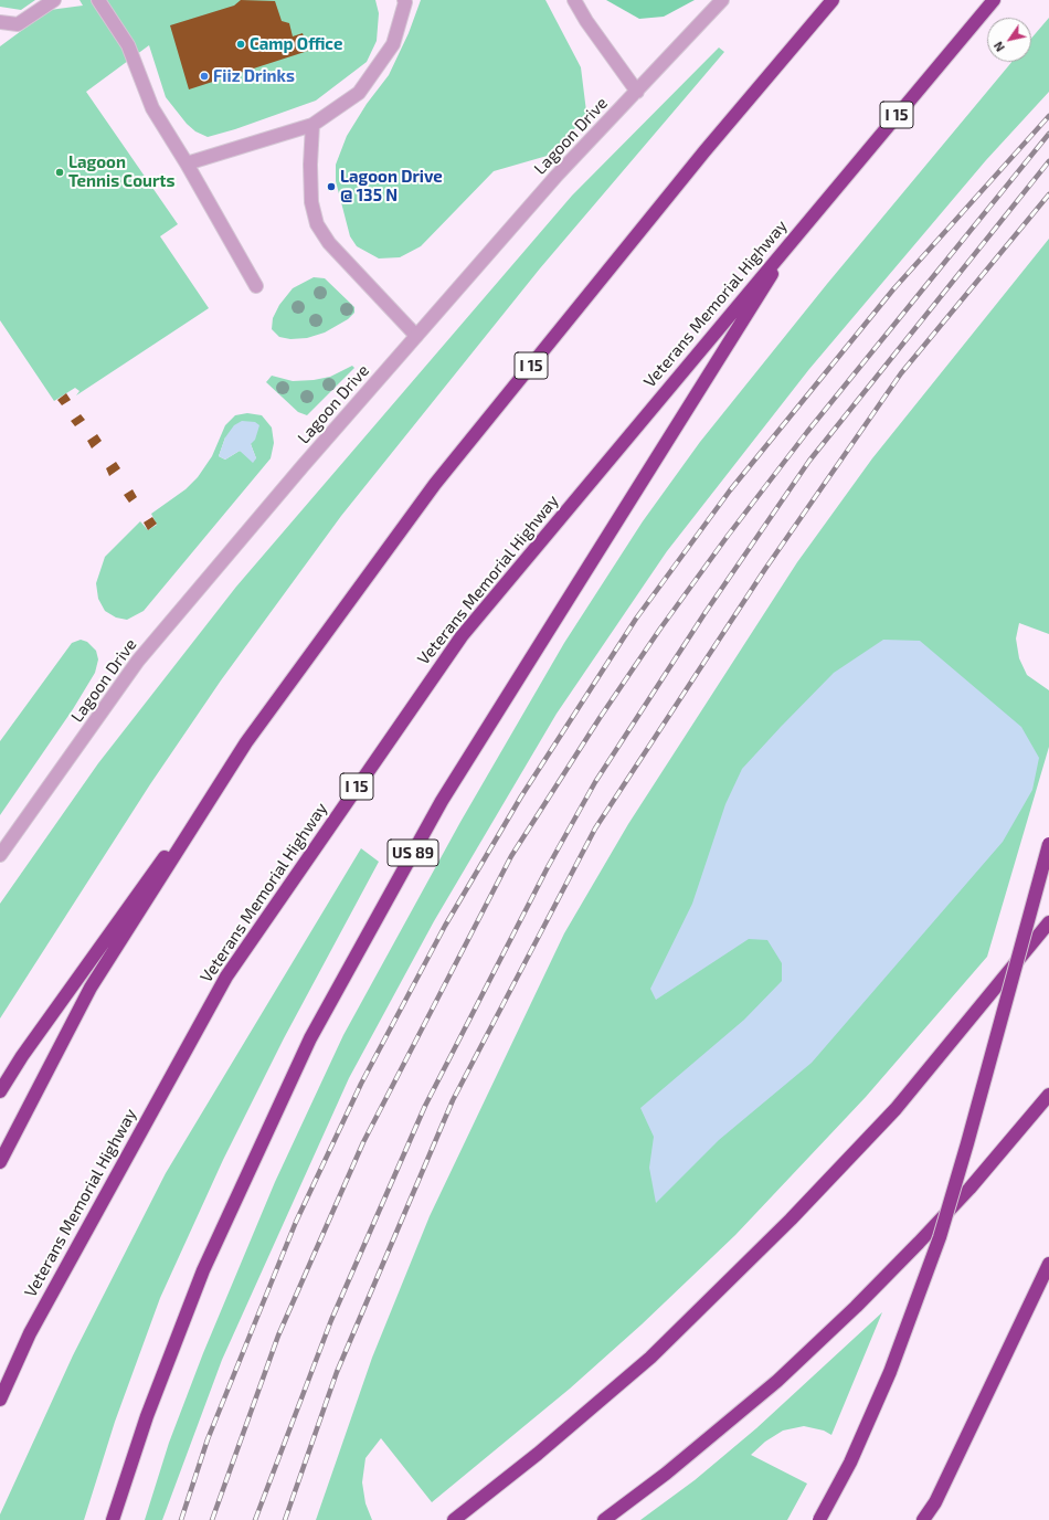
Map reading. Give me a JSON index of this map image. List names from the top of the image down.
{
  "streets": {
    "highway": ["I 15", "Veterans Memorial Highway", "US 89"],
    "street": ["Lagoon Drive"]
  },
  "crossings": [
    ["Veterans Memorial Highway", "US 89"]
  ],
  "places": [
    "Camp Office",
    "Fiiz Drinks",
    "Lagoon Tennis Courts",
    "Lagoon Drive @ 135 N"
  ],
  "north": "bottom left"
}
